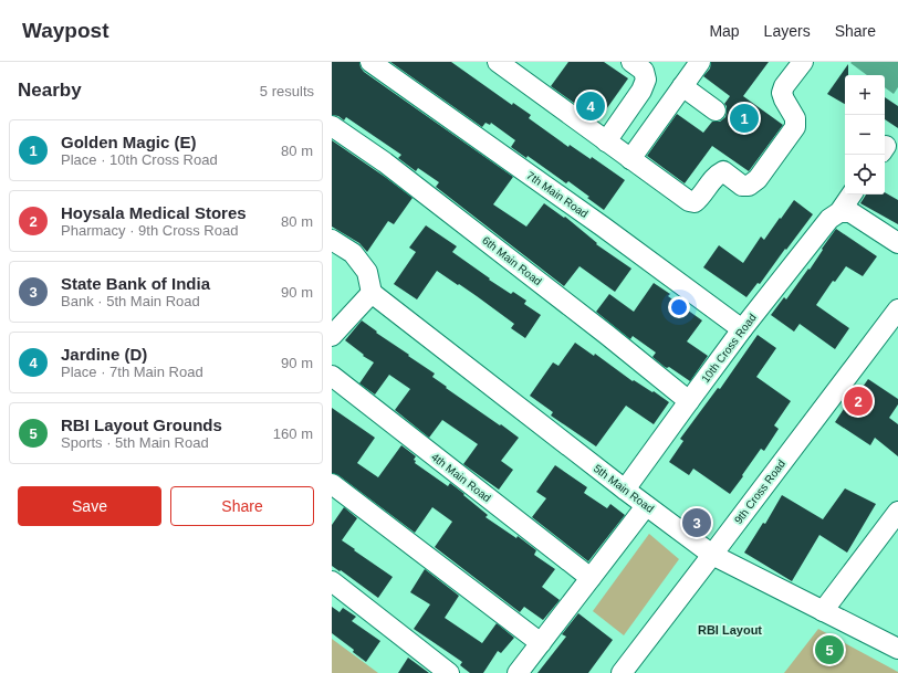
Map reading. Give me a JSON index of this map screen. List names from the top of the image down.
{
  "streets": {
    "street": [
      "7th Main Road",
      "6th Main Road",
      "10th Cross Road",
      "4th Main Road",
      "5th Main Road",
      "9th Cross Road"
    ]
  },
  "crossings": [
    ["7th Main Road", "10th Cross Road"],
    ["6th Main Road", "10th Cross Road"],
    ["10th Cross Road", "5th Main Road"],
    ["5th Main Road", "9th Cross Road"]
  ],
  "districts": ["RBI Layout"],
  "page": {
    "header": "Waypost",
    "nav": ["Map", "Layers", "Share"],
    "heading": ["Nearby", "5 results"],
    "map_buttons": ["+", "−"],
    "pins": [
      "4",
      "1",
      "2",
      "3",
      "5"
    ],
    "list": [
      {
        "mark": "1",
        "name": "Golden Magic (E)",
        "note": "Place · 10th Cross Road",
        "value": "80 m"
      },
      {
        "mark": "2",
        "name": "Hoysala Medical Stores",
        "note": "Pharmacy · 9th Cross Road",
        "value": "80 m"
      },
      {
        "mark": "3",
        "name": "State Bank of India",
        "note": "Bank · 5th Main Road",
        "value": "90 m"
      },
      {
        "mark": "4",
        "name": "Jardine (D)",
        "note": "Place · 7th Main Road",
        "value": "90 m"
      },
      {
        "mark": "5",
        "name": "RBI Layout Grounds",
        "note": "Sports · 5th Main Road",
        "value": "160 m"
      }
    ],
    "buttons": ["Save", "Share"]
  }
}
